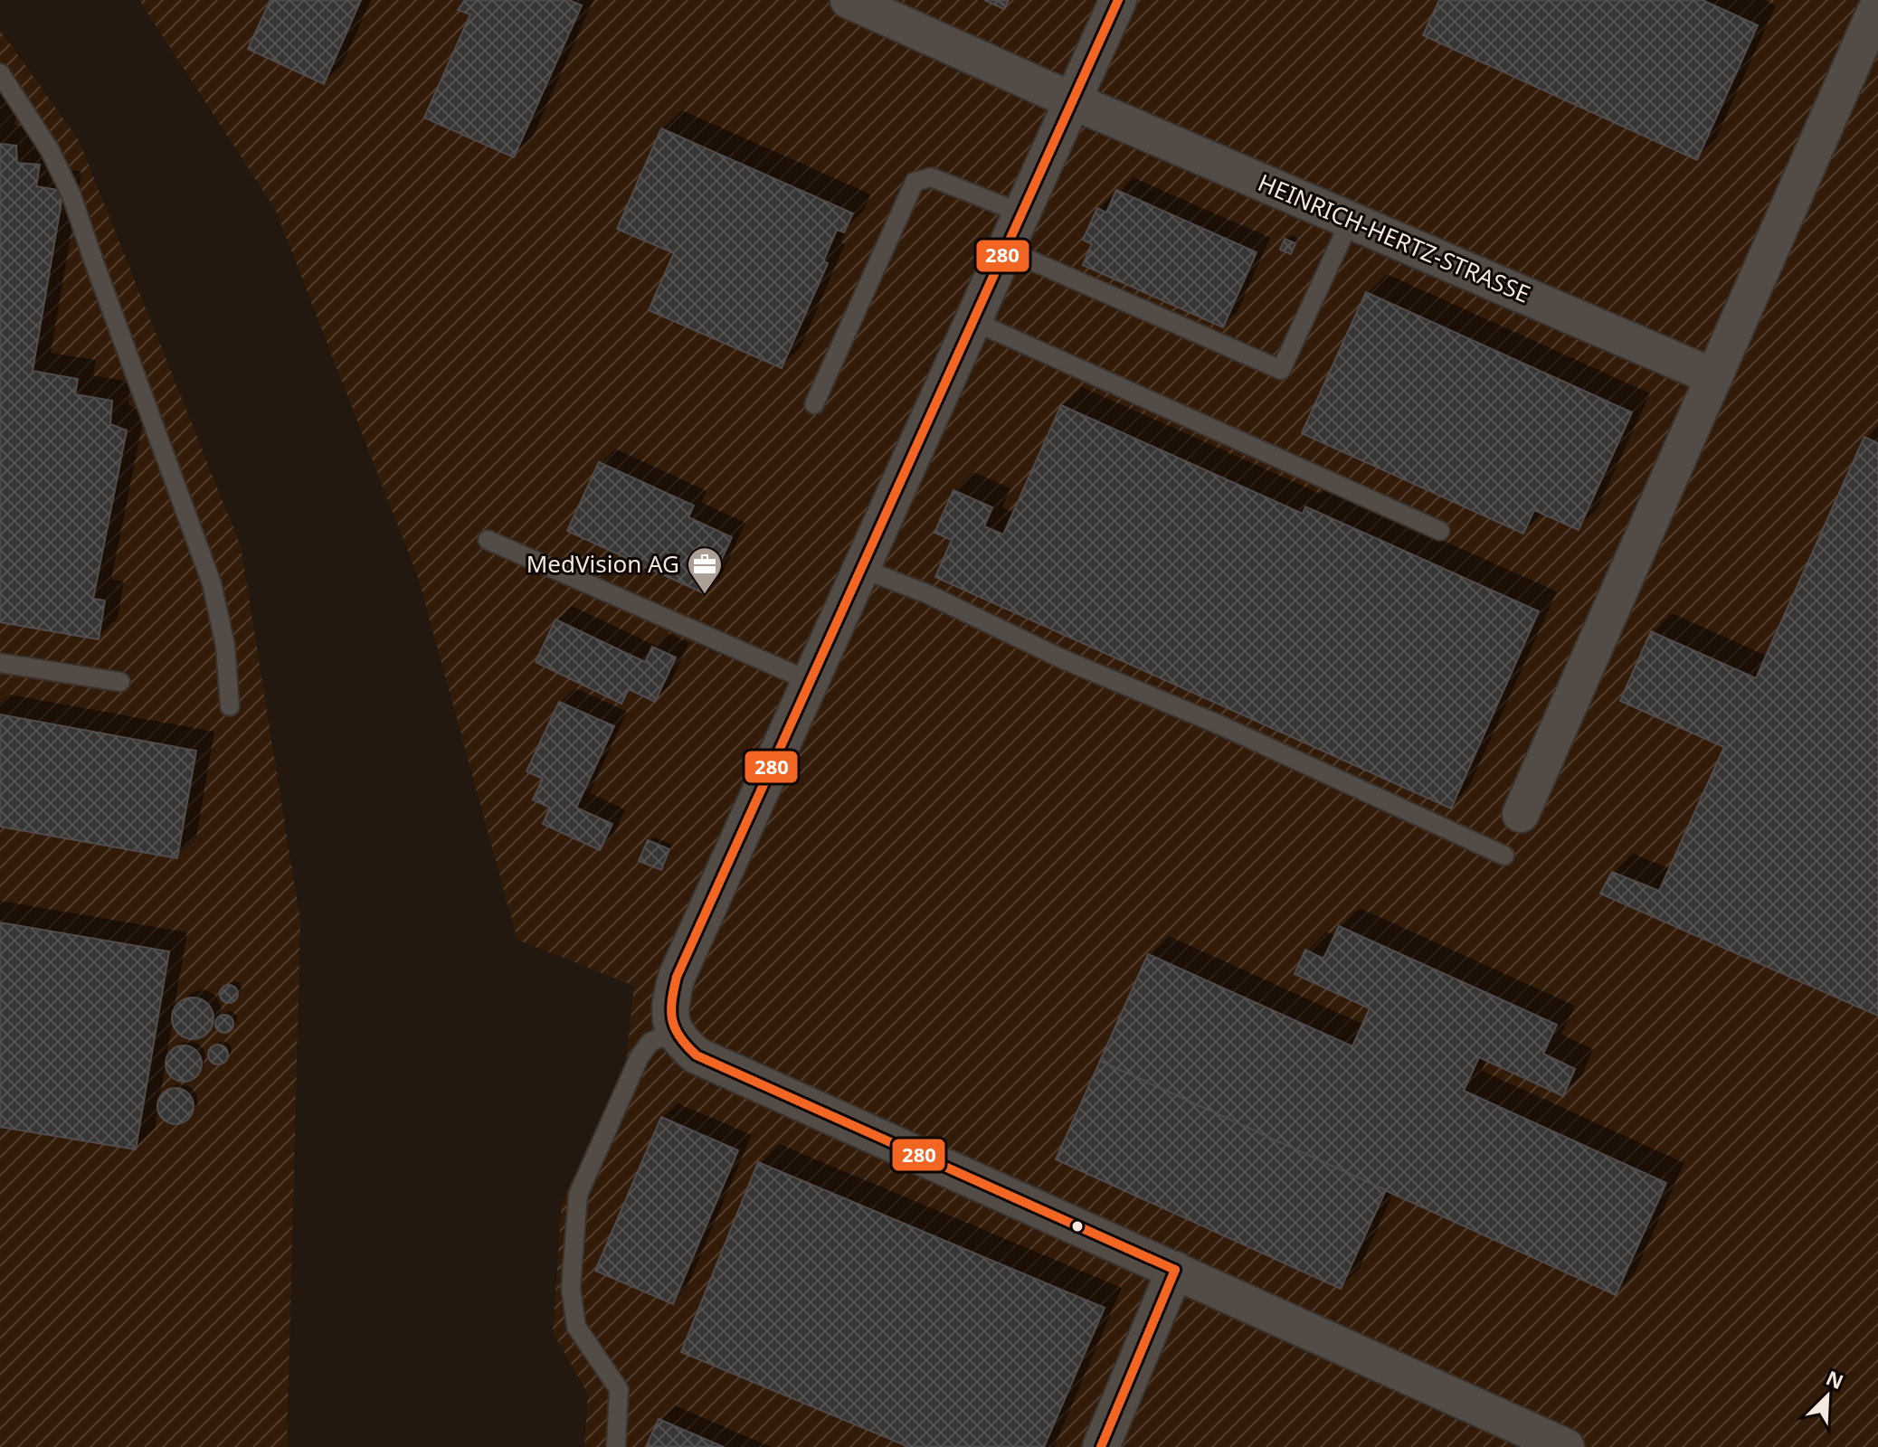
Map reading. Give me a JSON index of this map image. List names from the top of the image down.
{
  "streets": {
    "street": ["HEINRICH-HERTZ-STRASSE"]
  },
  "places": {
    "office": ["MedVision AG"]
  },
  "lines": ["transit line 280"],
  "north": "top right"
}
